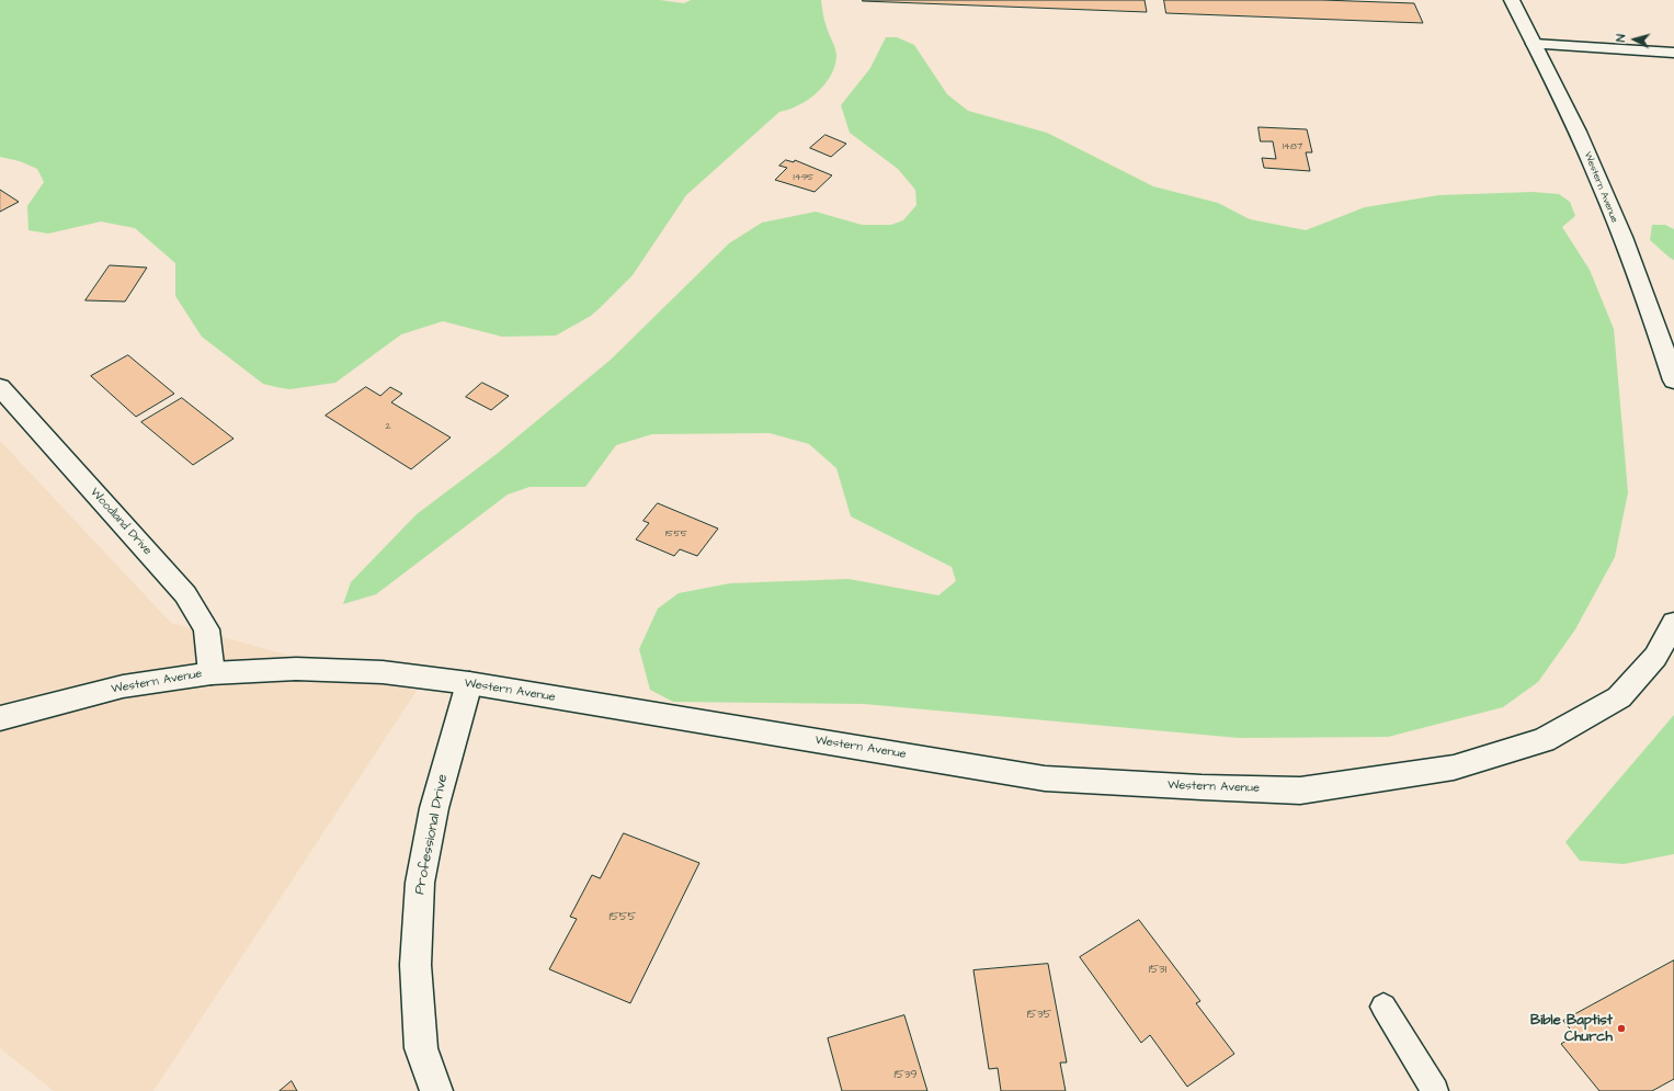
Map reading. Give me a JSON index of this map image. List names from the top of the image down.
{
  "streets": {
    "main road": ["Western Avenue", "Woodland Drive", "Professional Drive"]
  },
  "crossings": [
    ["Western Avenue", "Woodland Drive"],
    ["Western Avenue", "Professional Drive"]
  ],
  "places": ["Bible Baptist Church"],
  "house_numbers": [
    "1487",
    "1495",
    "2",
    "1555",
    "1555",
    "1531",
    "1535",
    "1539"
  ],
  "north": "left"
}
